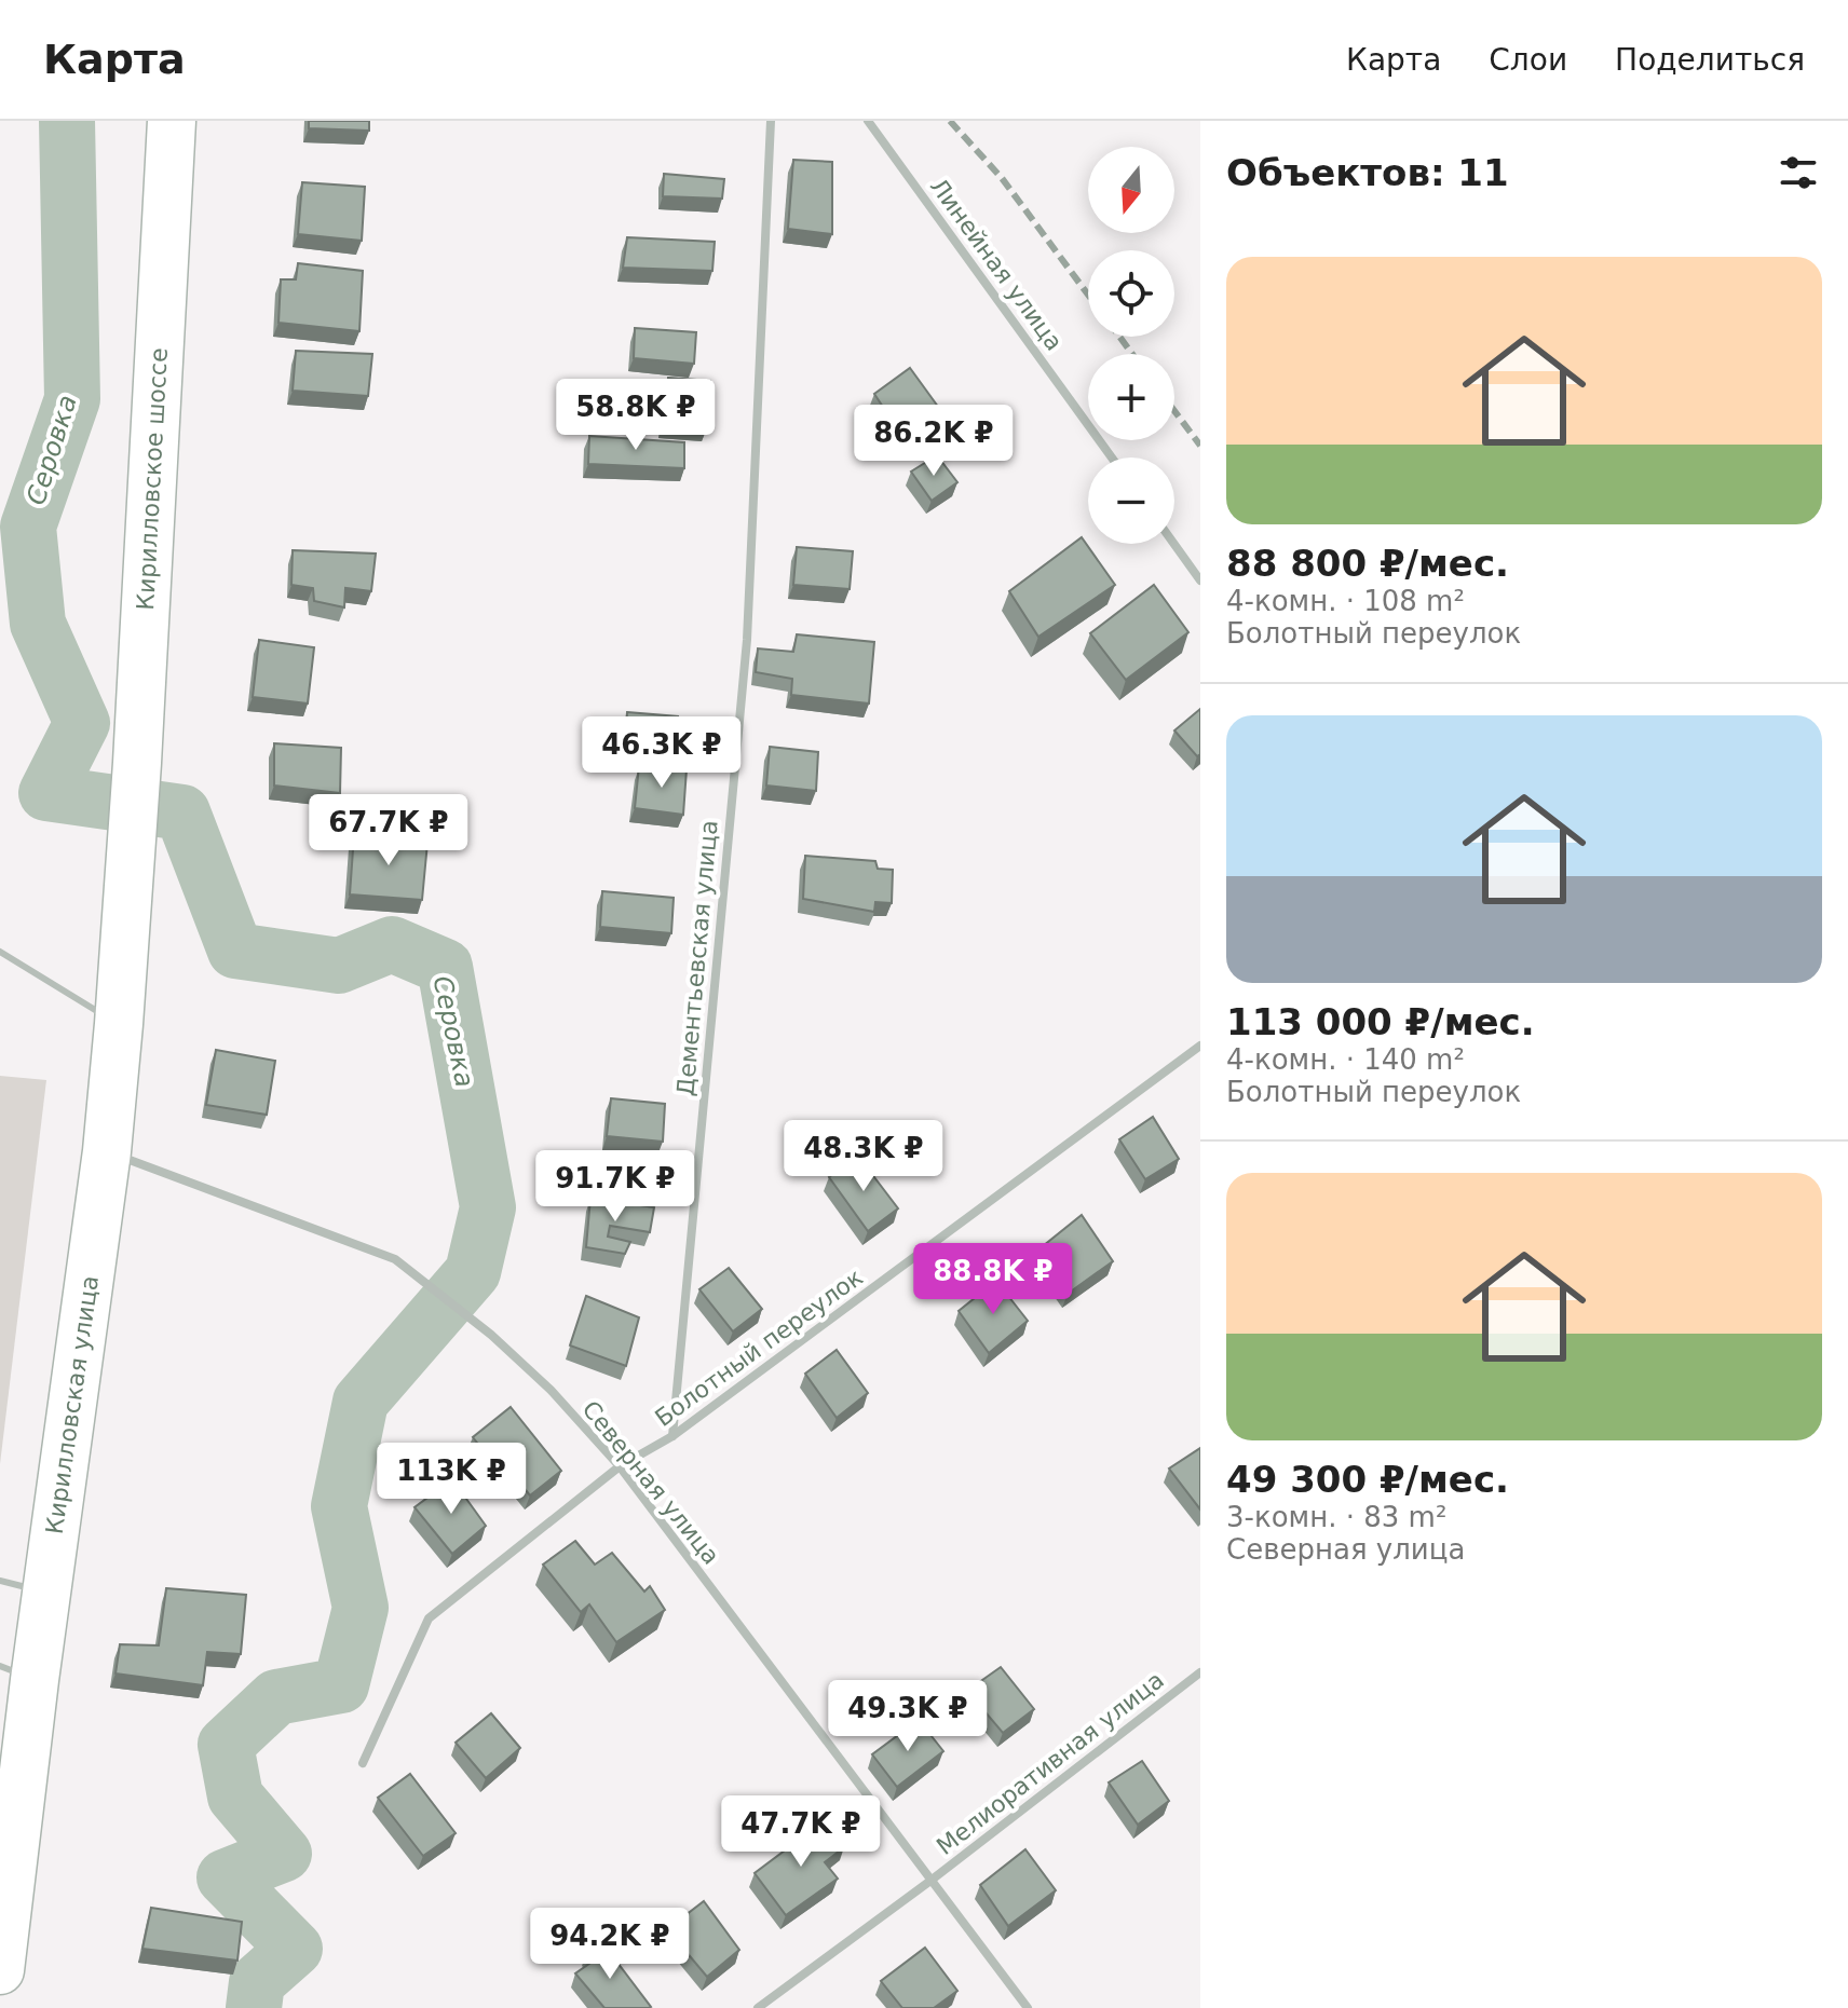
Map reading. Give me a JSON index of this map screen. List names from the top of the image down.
{
  "streets": {
    "main road": ["Кирилловское шоссе", "Кирилловская улица"],
    "street": [
      "Линейная улица",
      "Дементьевская улица",
      "Болотный переулок",
      "Северная улица",
      "Мелиоративная улица"
    ]
  },
  "crossings": [
    ["Кирилловское шоссе", "Кирилловская улица"],
    ["Дементьевская улица", "Болотный переулок"],
    ["Болотный переулок", "Северная улица"],
    ["Кирилловская улица", "Северная улица"],
    ["Северная улица", "Мелиоративная улица"]
  ],
  "water": ["Серовка"],
  "north": "bottom",
  "page": {
    "header": "Карта",
    "nav": ["Карта", "Слои", "Поделиться"],
    "heading": "Объектов: 11",
    "map_buttons": ["+", "−"],
    "list": [
      {
        "name": "88 800 ₽/мес.",
        "note": "4-комн. · 108 m² · Болотный переулок"
      },
      {
        "name": "113 000 ₽/мес.",
        "note": "4-комн. · 140 m² · Болотный переулок"
      },
      {
        "name": "49 300 ₽/мес.",
        "note": "3-комн. · 83 m² · Северная улица"
      }
    ],
    "price": [
      "58.8K ₽",
      "86.2K ₽",
      "46.3K ₽",
      "67.7K ₽",
      "48.3K ₽",
      "91.7K ₽",
      "88.8K ₽",
      "113K ₽",
      "49.3K ₽",
      "47.7K ₽",
      "94.2K ₽"
    ]
  }
}
